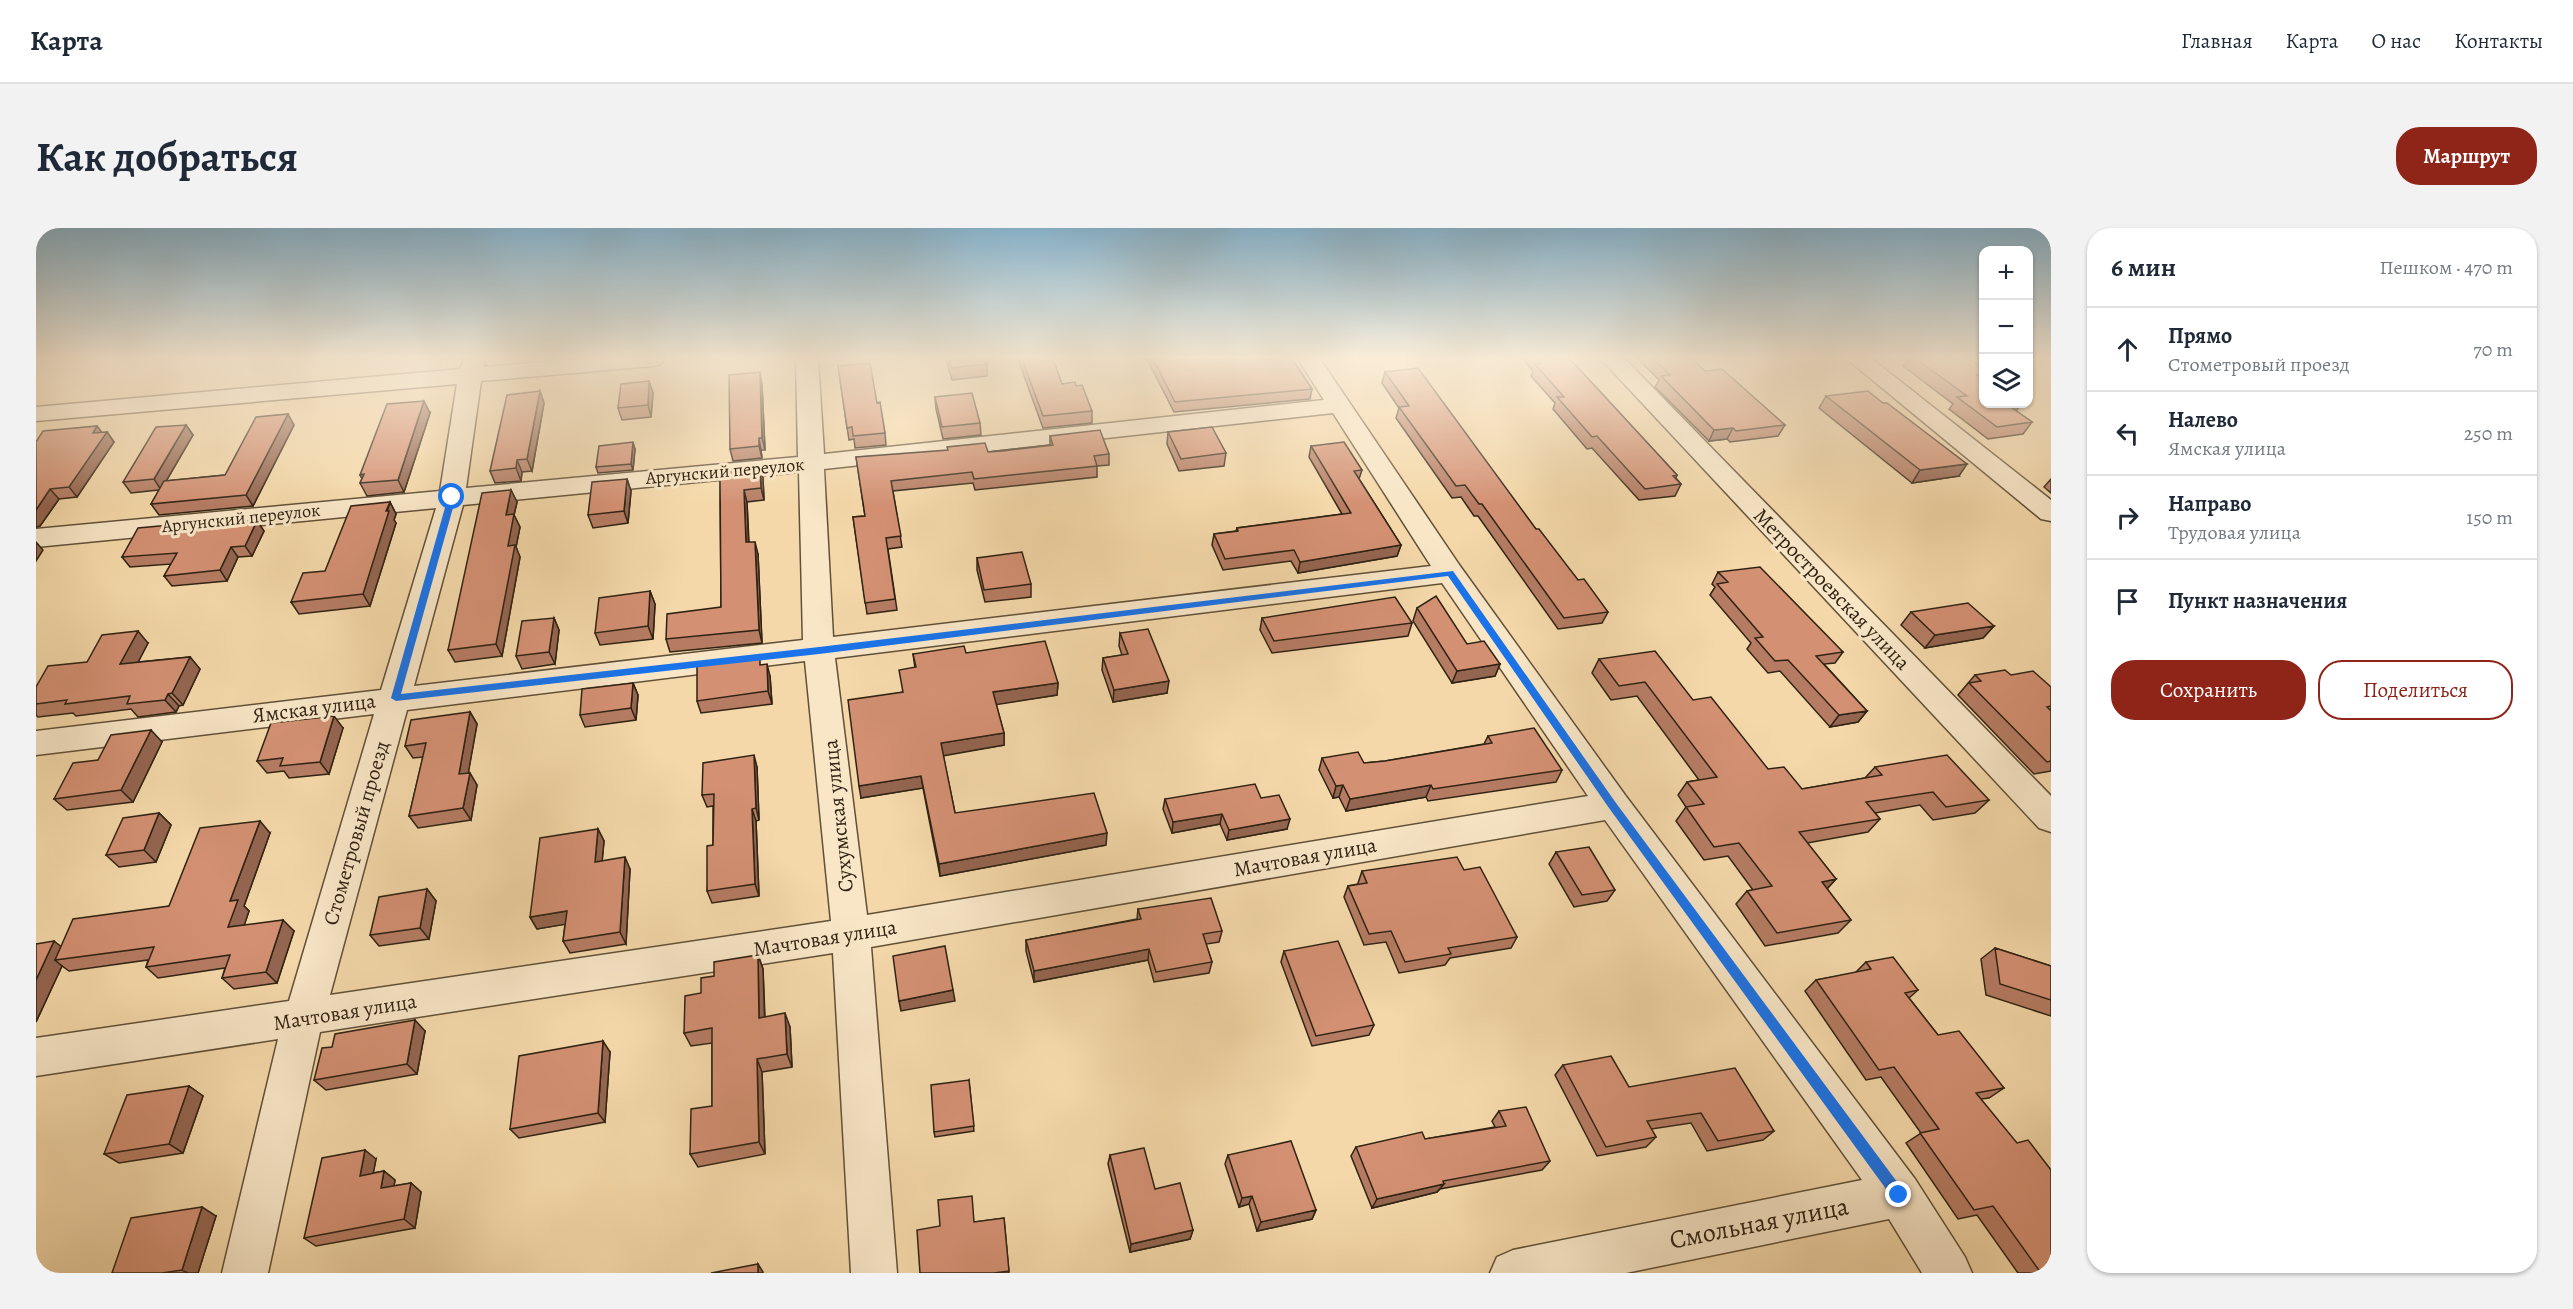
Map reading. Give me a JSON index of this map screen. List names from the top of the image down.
{
  "streets": {
    "street": [
      "Аргунский переулок",
      "Метростроевская улица",
      "Ямская улица",
      "Сухумская улица",
      "Стометровый проезд",
      "Мачтовая улица",
      "Смольная улица"
    ]
  },
  "crossings": [
    ["Аргунский переулок", "Сухумская улица"],
    ["Аргунский переулок", "Стометровый проезд"],
    ["Ямская улица", "Сухумская улица"],
    ["Ямская улица", "Стометровый проезд"],
    ["Сухумская улица", "Мачтовая улица"],
    ["Стометровый проезд", "Мачтовая улица"]
  ],
  "page": {
    "header": "Карта",
    "nav": [
      "Главная",
      "Карта",
      "О нас",
      "Контакты"
    ],
    "buttons": [
      "Маршрут",
      ["Сохранить", "Поделиться"]
    ],
    "title": "Как добраться",
    "heading": ["6 мин", "Пешком · 470 m"],
    "map_buttons": ["+", "−"],
    "list": [
      ["Прямо", "Стометровый проезд", "70 m"],
      ["Налево", "Ямская улица", "250 m"],
      ["Направо", "Трудовая улица", "150 m"],
      "Пункт назначения"
    ]
  }
}
